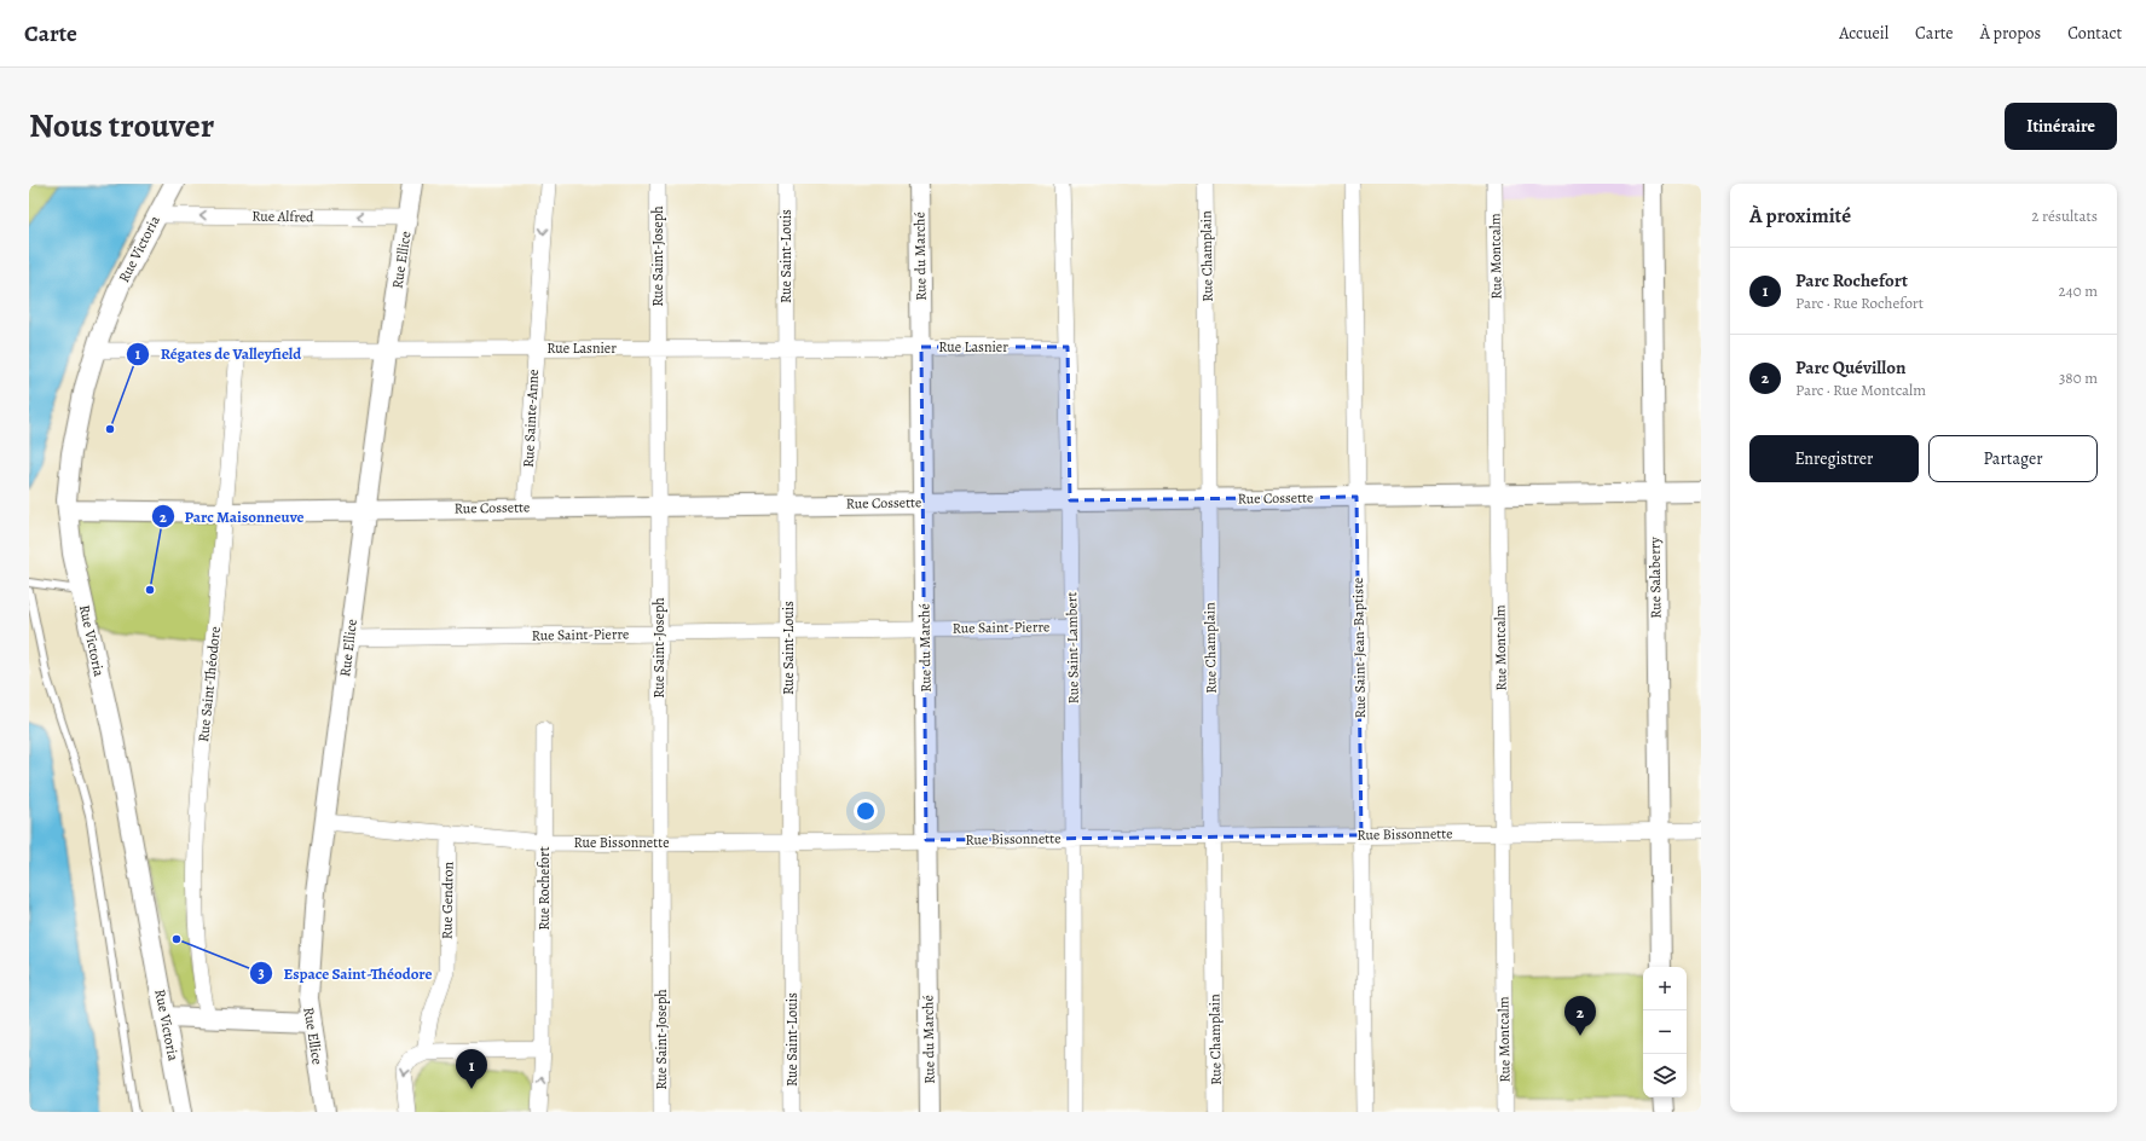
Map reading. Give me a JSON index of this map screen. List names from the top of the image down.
{
  "streets": {
    "street": [
      "Rue Alfred",
      "Rue Victoria",
      "Rue Saint-Joseph",
      "Rue Saint-Louis",
      "Rue du Marché",
      "Rue Champlain",
      "Rue Montcalm",
      "Rue Ellice",
      "Rue Lasnier",
      "Rue Sainte-Anne",
      "Rue Cossette",
      "Rue Salaberry",
      "Rue Saint-Pierre",
      "Rue Saint-Lambert",
      "Rue Saint-Jean-Baptiste",
      "Rue Saint-Théodore",
      "Rue Bissonnette",
      "Rue Rochefort",
      "Rue Gendron"
    ]
  },
  "crossings": [
    ["Rue Alfred", "Rue Victoria"],
    ["Rue Alfred", "Rue Ellice"],
    ["Rue Victoria", "Rue Lasnier"],
    ["Rue Victoria", "Rue Cossette"],
    ["Rue Saint-Joseph", "Rue Lasnier"],
    ["Rue Saint-Joseph", "Rue Cossette"],
    ["Rue Saint-Joseph", "Rue Saint-Pierre"],
    ["Rue Saint-Joseph", "Rue Bissonnette"],
    ["Rue Saint-Louis", "Rue Lasnier"],
    ["Rue Saint-Louis", "Rue Cossette"],
    ["Rue Saint-Louis", "Rue Saint-Pierre"],
    ["Rue Saint-Louis", "Rue Bissonnette"],
    ["Rue du Marché", "Rue Lasnier"],
    ["Rue du Marché", "Rue Cossette"],
    ["Rue du Marché", "Rue Saint-Pierre"],
    ["Rue du Marché", "Rue Bissonnette"],
    ["Rue Champlain", "Rue Cossette"],
    ["Rue Champlain", "Rue Bissonnette"],
    ["Rue Montcalm", "Rue Cossette"],
    ["Rue Montcalm", "Rue Bissonnette"],
    ["Rue Ellice", "Rue Lasnier"],
    ["Rue Ellice", "Rue Cossette"],
    ["Rue Ellice", "Rue Saint-Pierre"],
    ["Rue Ellice", "Rue Bissonnette"],
    ["Rue Lasnier", "Rue Sainte-Anne"],
    ["Rue Lasnier", "Rue Saint-Lambert"],
    ["Rue Lasnier", "Rue Saint-Théodore"],
    ["Rue Sainte-Anne", "Rue Cossette"],
    ["Rue Cossette", "Rue Salaberry"],
    ["Rue Cossette", "Rue Saint-Lambert"],
    ["Rue Cossette", "Rue Saint-Jean-Baptiste"],
    ["Rue Cossette", "Rue Saint-Théodore"],
    ["Rue Salaberry", "Rue Bissonnette"],
    ["Rue Saint-Pierre", "Rue Saint-Lambert"],
    ["Rue Saint-Lambert", "Rue Bissonnette"],
    ["Rue Saint-Jean-Baptiste", "Rue Bissonnette"],
    ["Rue Bissonnette", "Rue Rochefort"],
    ["Rue Bissonnette", "Rue Gendron"]
  ],
  "one_way": ["Rue Alfred", "Rue Sainte-Anne"],
  "places": ["Régates de Valleyfield", "Parc Maisonneuve", "Espace Saint-Théodore"],
  "page": {
    "header": "Carte",
    "nav": [
      "Accueil",
      "Carte",
      "À propos",
      "Contact"
    ],
    "title": "Nous trouver",
    "buttons": [
      "Itinéraire",
      ["Enregistrer", "Partager"]
    ],
    "heading": ["À proximité", "2 résultats"],
    "list": [
      {
        "mark": "1",
        "name": "Parc Rochefort",
        "note": "Parc · Rue Rochefort",
        "value": "240 m"
      },
      {
        "mark": "2",
        "name": "Parc Quévillon",
        "note": "Parc · Rue Montcalm",
        "value": "380 m"
      }
    ],
    "map_buttons": ["+", "−"],
    "pins": ["2", "1"]
  }
}
